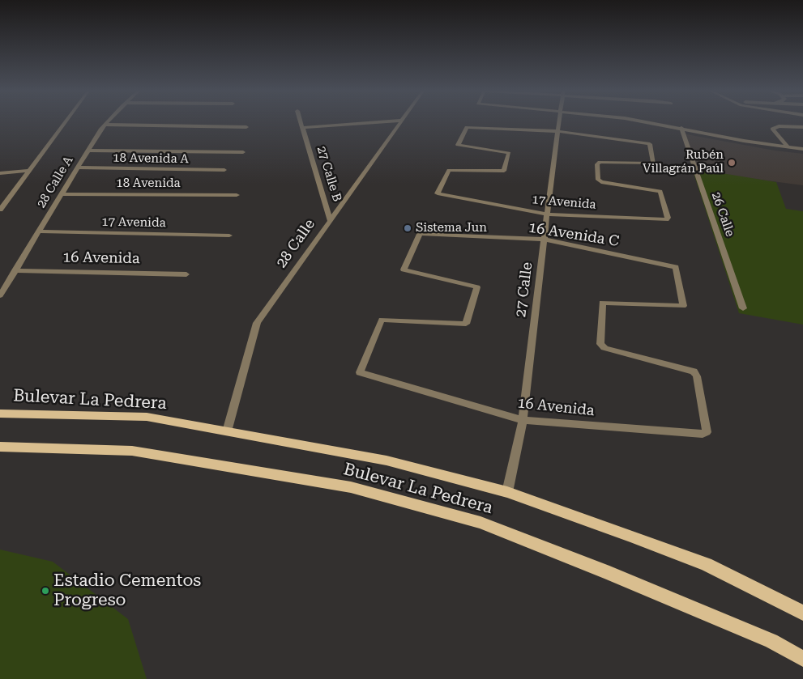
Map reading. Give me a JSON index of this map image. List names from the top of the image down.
{
  "streets": {
    "main road": ["Bulevar La Pedrera"],
    "street": [
      "18 Avenida A",
      "27 Calle B",
      "28 Calle A",
      "18 Avenida",
      "17 Avenida",
      "26 Calle",
      "16 Avenida C",
      "28 Calle",
      "16 Avenida",
      "27 Calle"
    ]
  },
  "crossings": [
    ["18 Avenida A", "28 Calle A"],
    ["27 Calle B", "28 Calle"],
    ["28 Calle A", "18 Avenida"],
    ["28 Calle A", "17 Avenida"],
    ["28 Calle A", "16 Avenida"],
    ["17 Avenida", "27 Calle"],
    ["16 Avenida C", "16 Avenida"],
    ["16 Avenida C", "27 Calle"],
    ["28 Calle", "Bulevar La Pedrera"],
    ["16 Avenida", "27 Calle"],
    ["27 Calle", "Bulevar La Pedrera"]
  ],
  "places": ["Rubén Villagrán Paúl", "Sistema Jun", "Estadio Cementos Progreso"]
}
